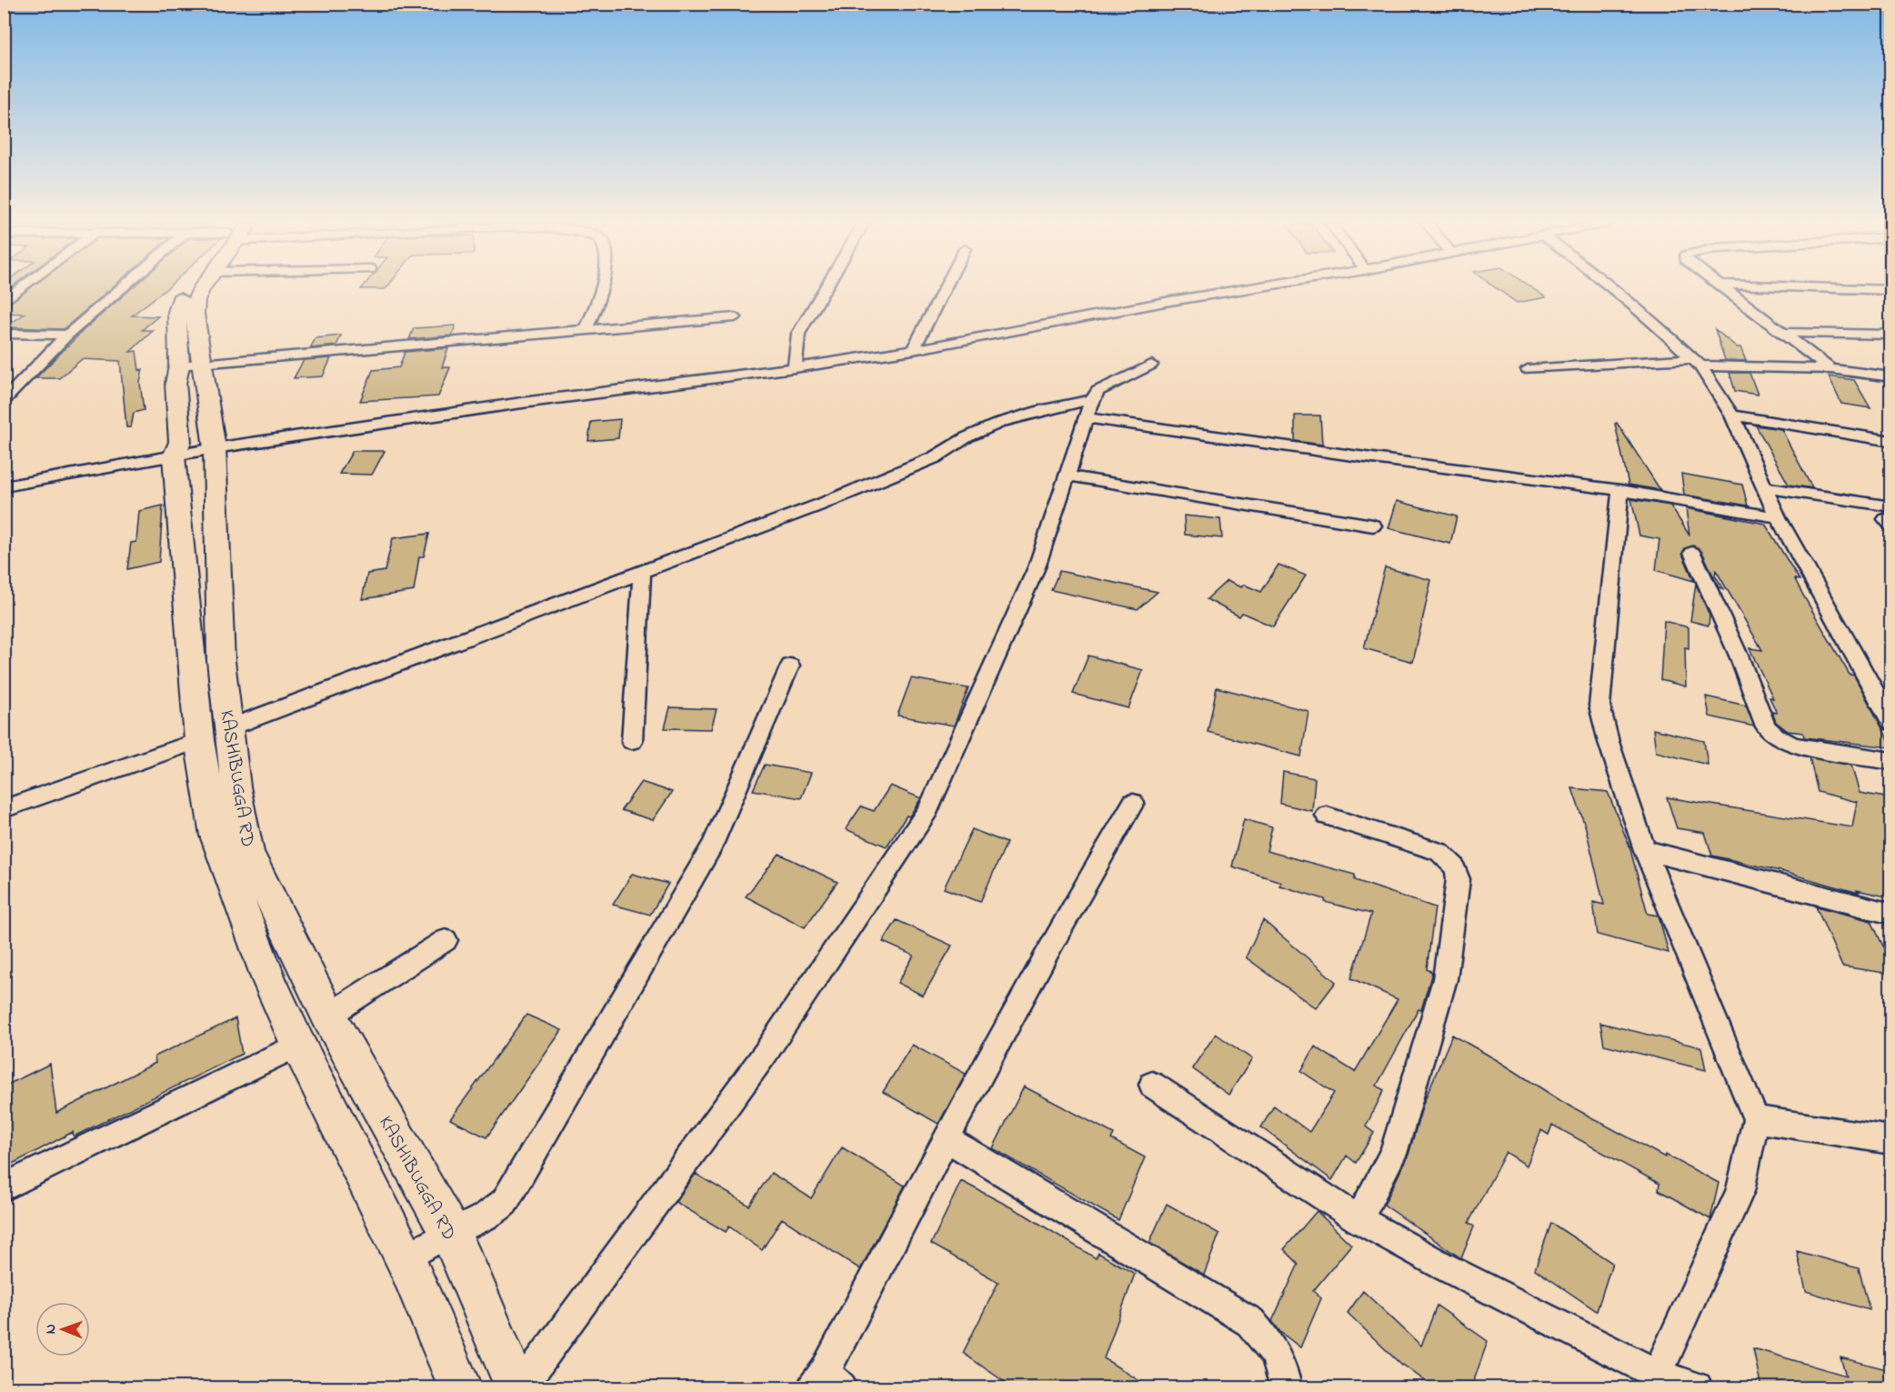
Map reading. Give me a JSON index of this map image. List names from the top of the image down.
{
  "streets": {
    "main road": ["KASHIBUGGA RD"]
  },
  "north": "left"
}
